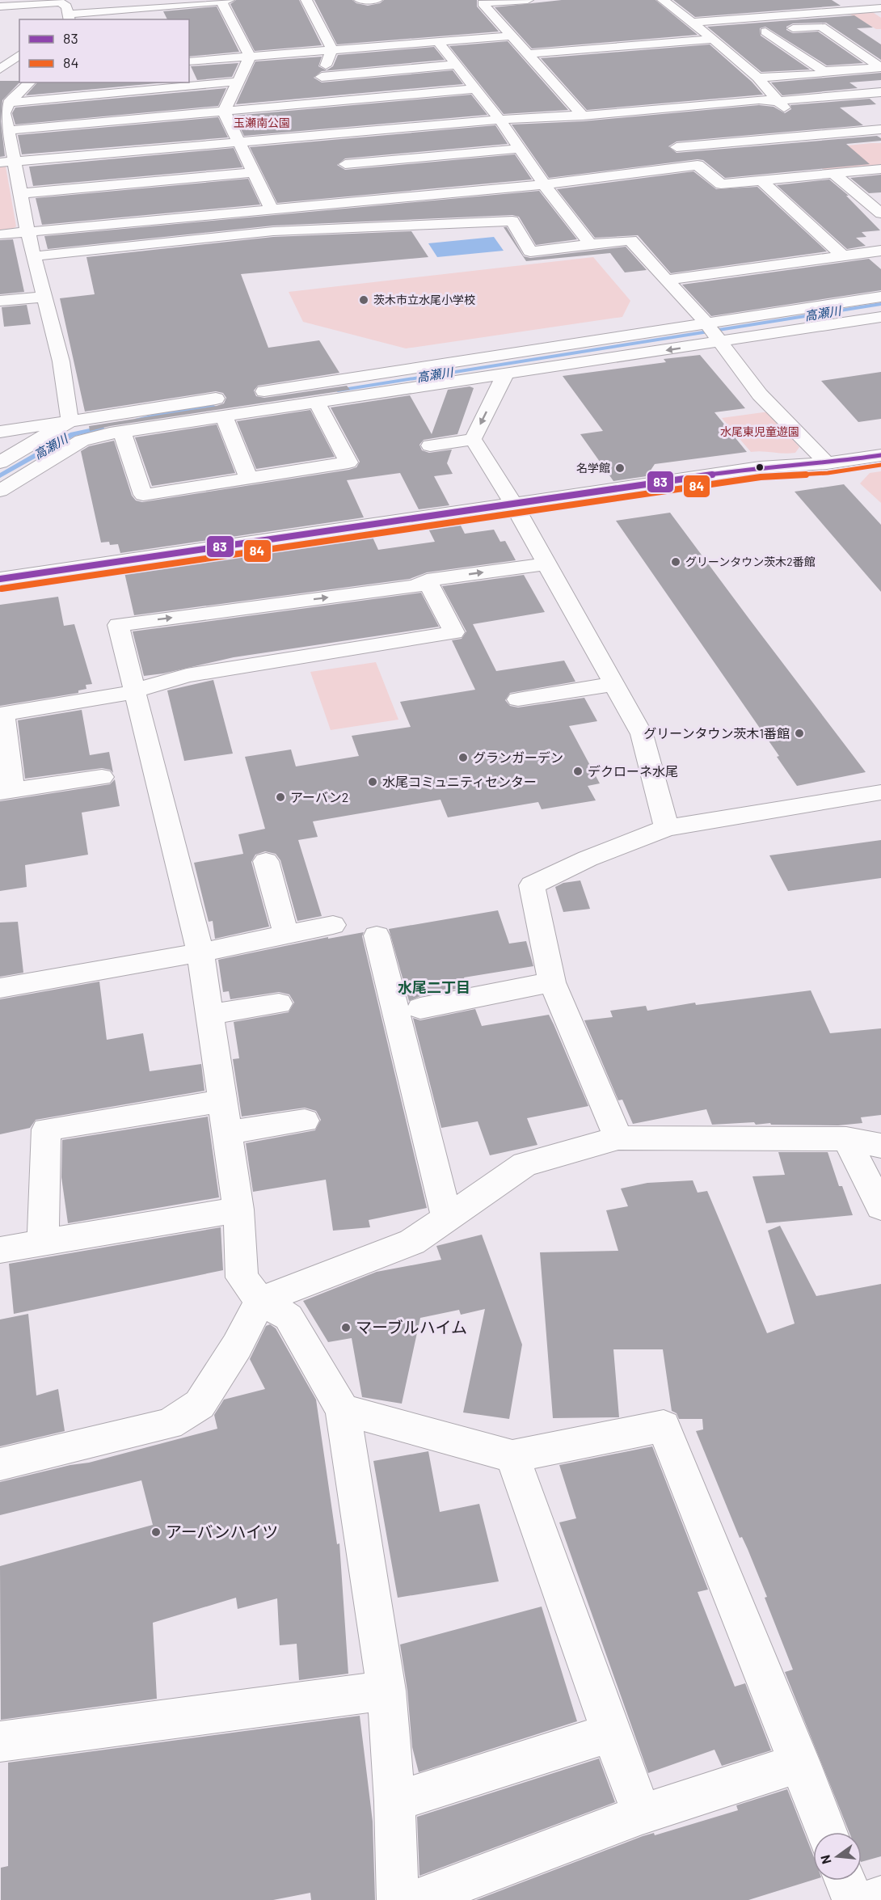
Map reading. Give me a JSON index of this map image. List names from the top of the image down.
{
  "districts": ["水尾二丁目"],
  "water": ["高瀬川"],
  "parks": ["玉瀬南公園", "水尾東児童遊園"],
  "places": [
    "茨木市立水尾小学校",
    "名学館",
    "グリーンタウン茨木2番館",
    "グリーンタウン茨木1番館",
    "グランガーデン",
    "デクローネ水尾",
    "水尾コミュニティセンター",
    "アーバン2",
    "マーブルハイム",
    "アーバンハイツ"
  ],
  "lines": ["transit line 83", "transit line 84"],
  "legend": ["83", "84"],
  "north": "left"
}
